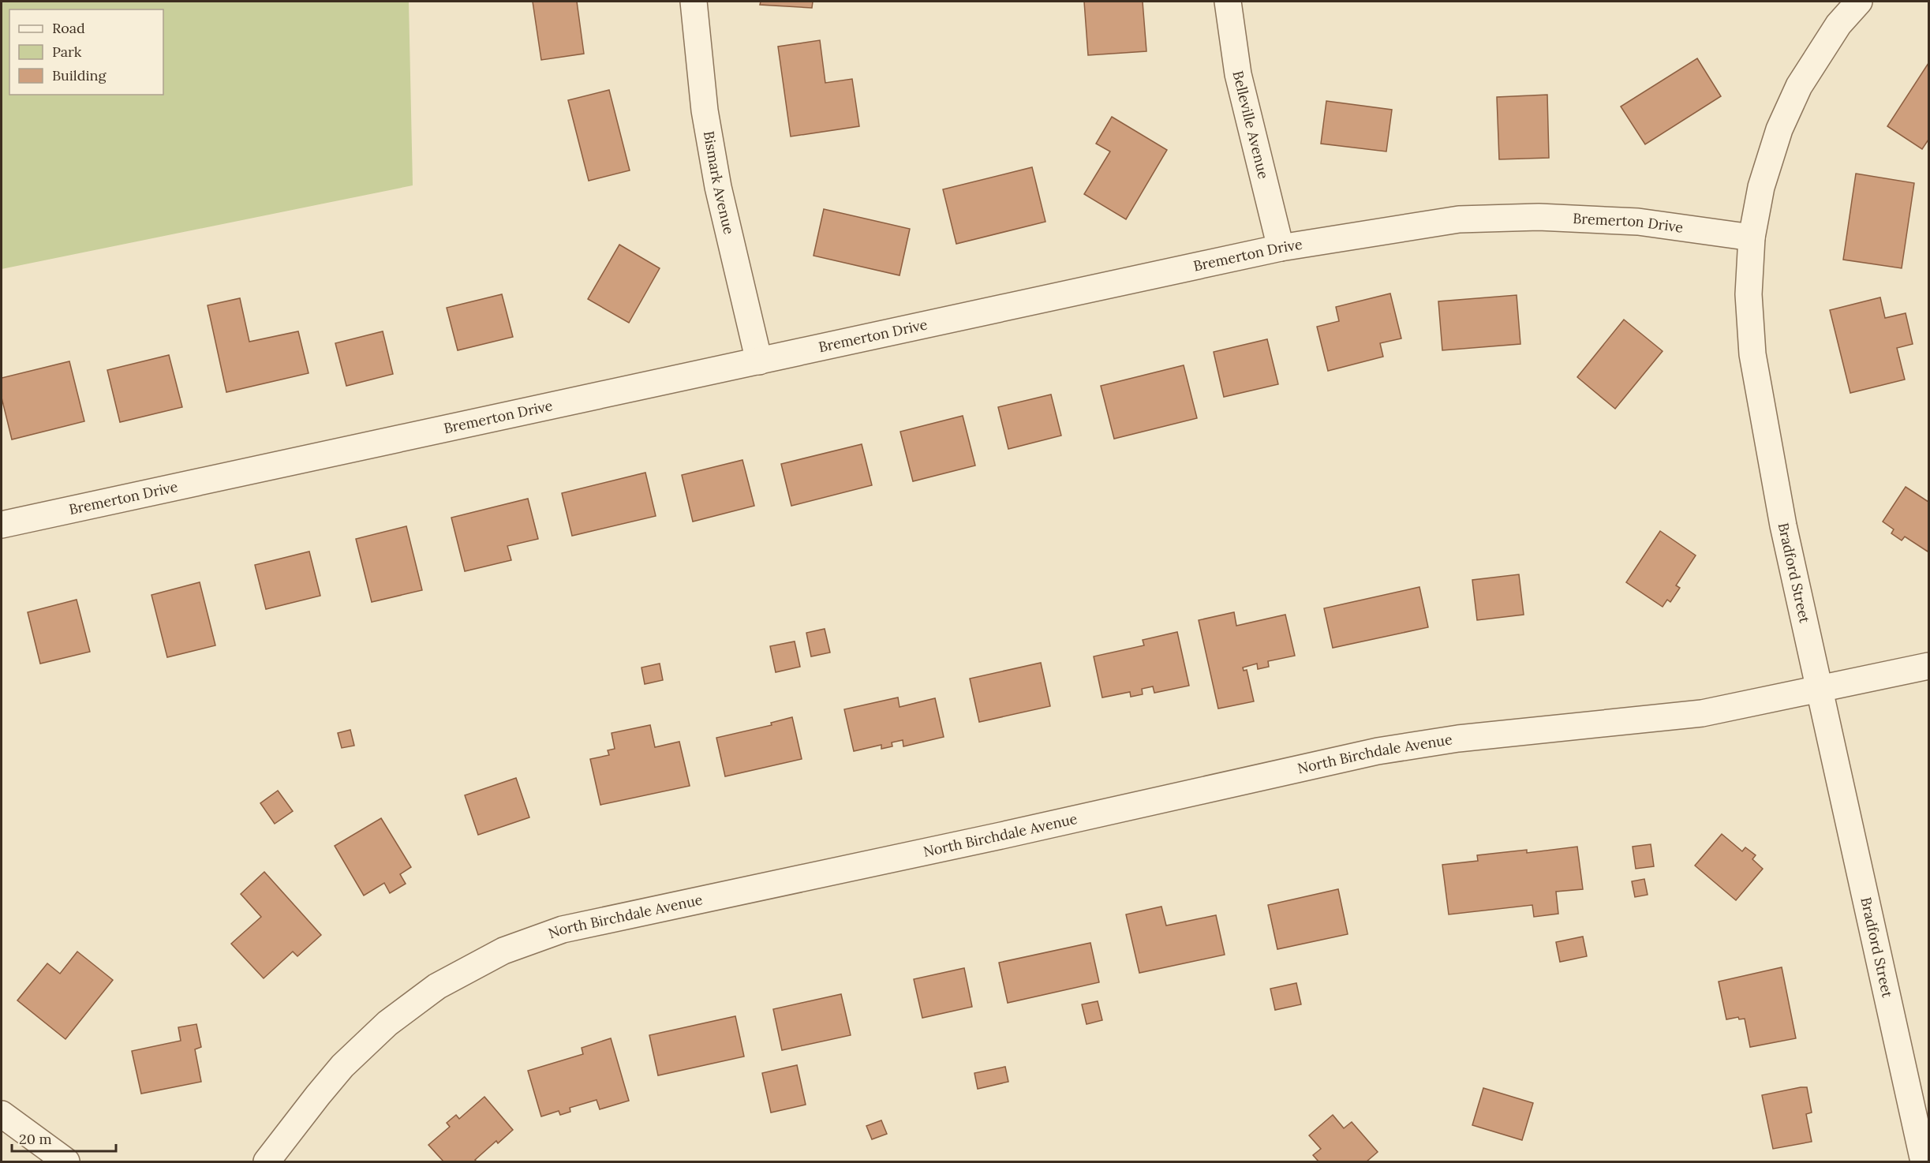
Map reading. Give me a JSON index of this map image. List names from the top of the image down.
{
  "streets": {
    "street": [
      "Belleville Avenue",
      "Bismark Avenue",
      "Bremerton Drive",
      "Bradford Street",
      "North Birchdale Avenue"
    ]
  },
  "crossings": [
    ["Belleville Avenue", "Bremerton Drive"],
    ["Bismark Avenue", "Bremerton Drive"],
    ["Bremerton Drive", "Bradford Street"],
    ["Bradford Street", "North Birchdale Avenue"]
  ],
  "legend": ["Road", "Park", "Building"],
  "scale_bar": "20 m"
}
